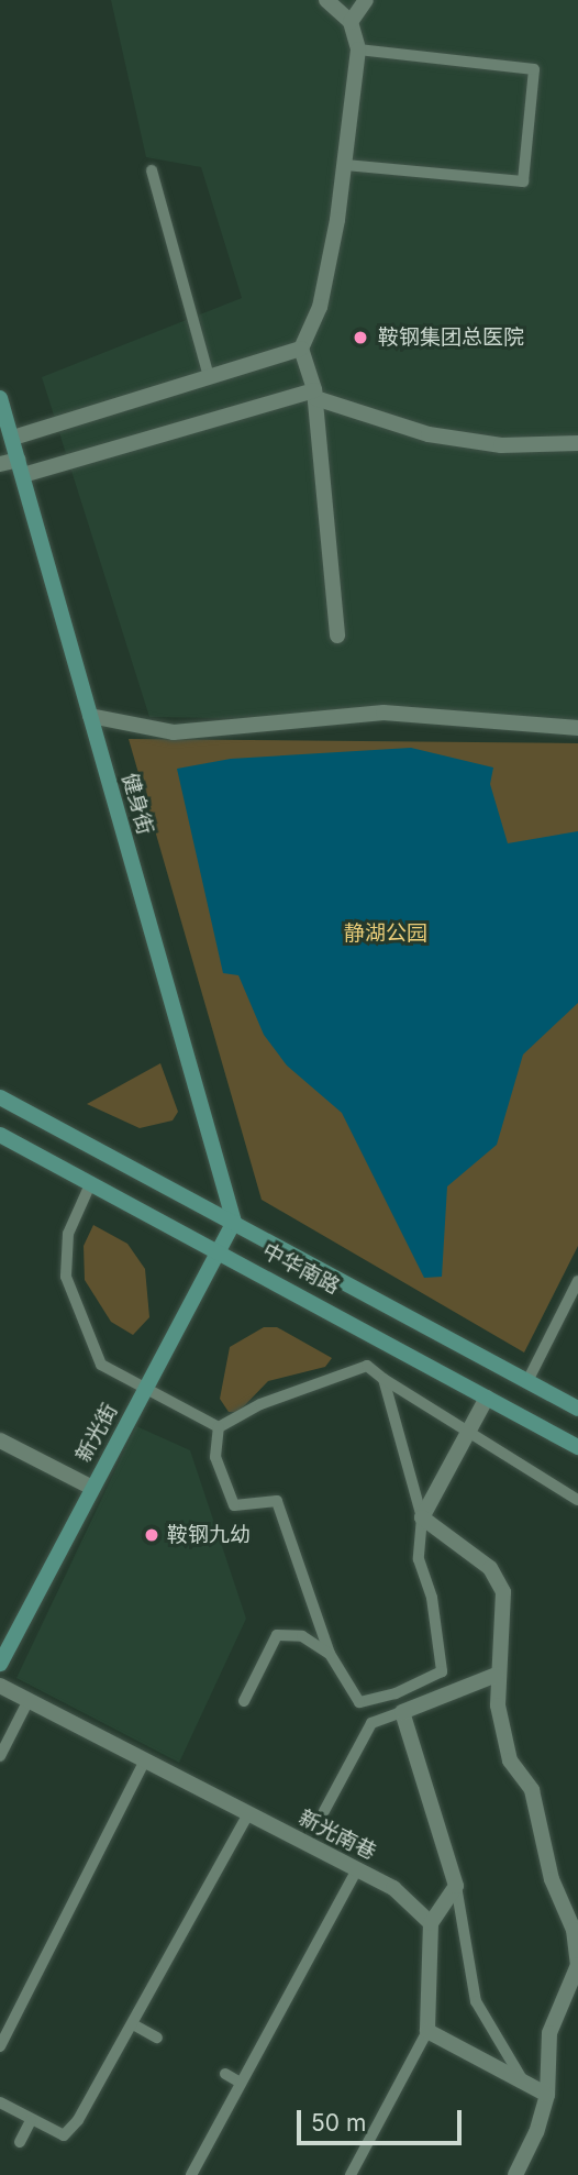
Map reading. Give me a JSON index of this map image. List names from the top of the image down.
{
  "streets": {
    "main road": ["健身街", "中华南路", "新光街"],
    "street": ["新光南巷"]
  },
  "crossings": [
    ["健身街", "新光街"],
    ["中华南路", "新光街"]
  ],
  "parks": ["静湖公园"],
  "places": ["鞍钢集团总医院", "鞍钢九幼"],
  "scale_bar": "50 m"
}
